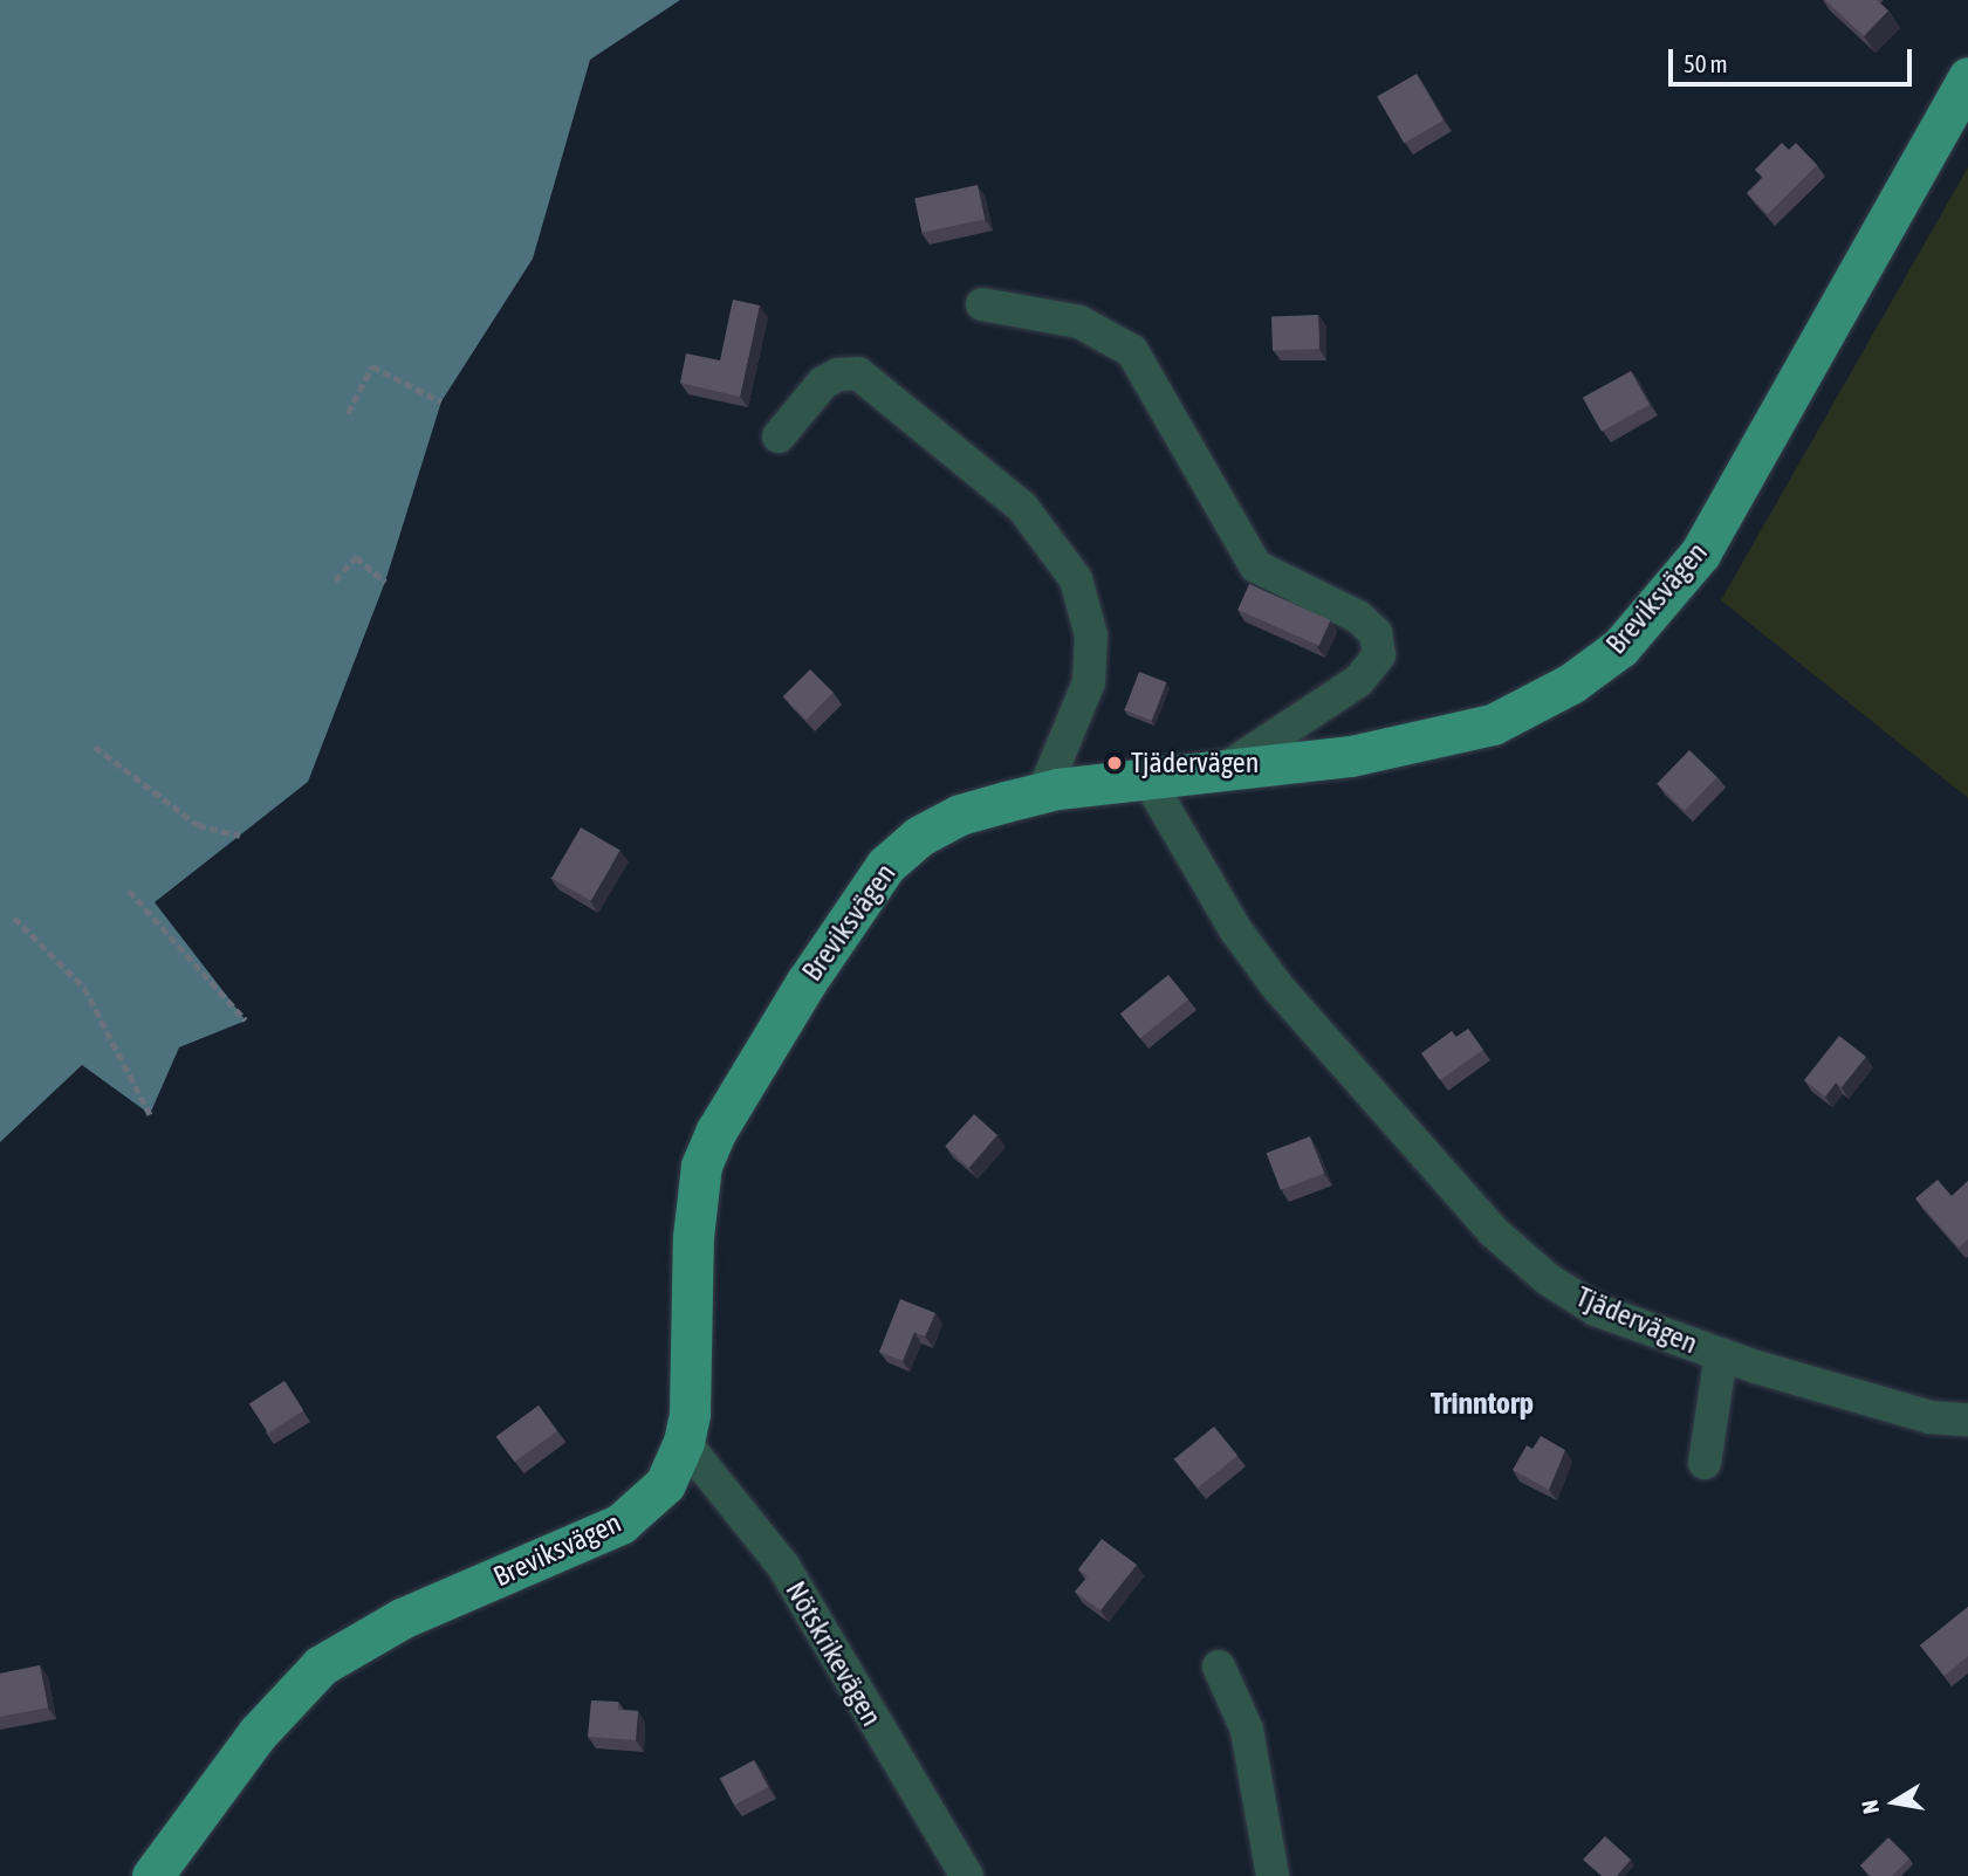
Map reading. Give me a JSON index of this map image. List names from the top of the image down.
{
  "streets": {
    "main road": ["Breviksvägen"],
    "street": ["Tjädervägen", "Nötskrikevägen"]
  },
  "crossings": [
    ["Breviksvägen", "Tjädervägen"],
    ["Breviksvägen", "Nötskrikevägen"]
  ],
  "districts": ["Trinntorp"],
  "places": ["Tjädervägen"],
  "scale_bar": "50 m",
  "north": "left"
}
